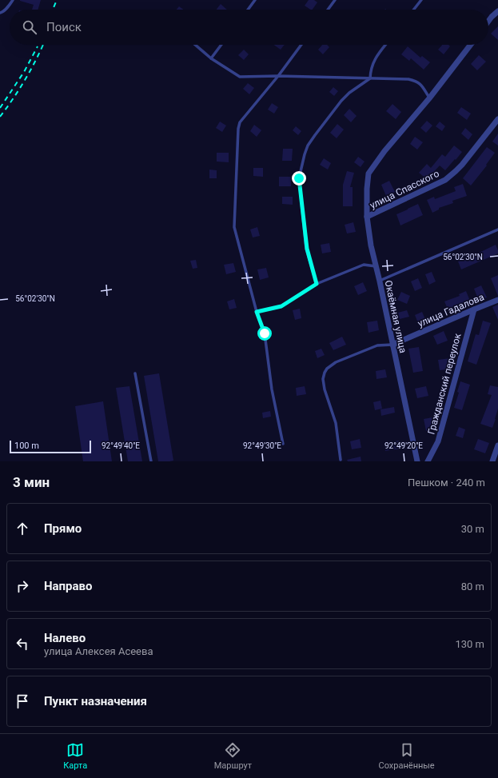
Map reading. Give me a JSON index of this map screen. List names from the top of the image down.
{
  "streets": {
    "street": [
      "улица Спасского",
      "улица Гадалова",
      "Окаёмная улица",
      "Гражданский переулок"
    ]
  },
  "crossings": [
    ["улица Спасского", "Окаёмная улица"],
    ["улица Гадалова", "Окаёмная улица"],
    ["улица Гадалова", "Гражданский переулок"]
  ],
  "scale_bar": "100 m",
  "page": {
    "search": "Поиск",
    "scale": "100 m",
    "heading": ["3 мин", "Пешком · 240 m"],
    "list": [
      ["Прямо", "30 m"],
      ["Направо", "80 m"],
      ["Налево", "улица Алексея Асеева", "130 m"],
      "Пункт назначения"
    ],
    "nav": ["Карта", "Маршрут", "Сохранённые"]
  },
  "coordinates": [
    "56°02'30\"N",
    "92°49'40\"E",
    "92°49'30\"E",
    "92°49'20\"E"
  ]
}
